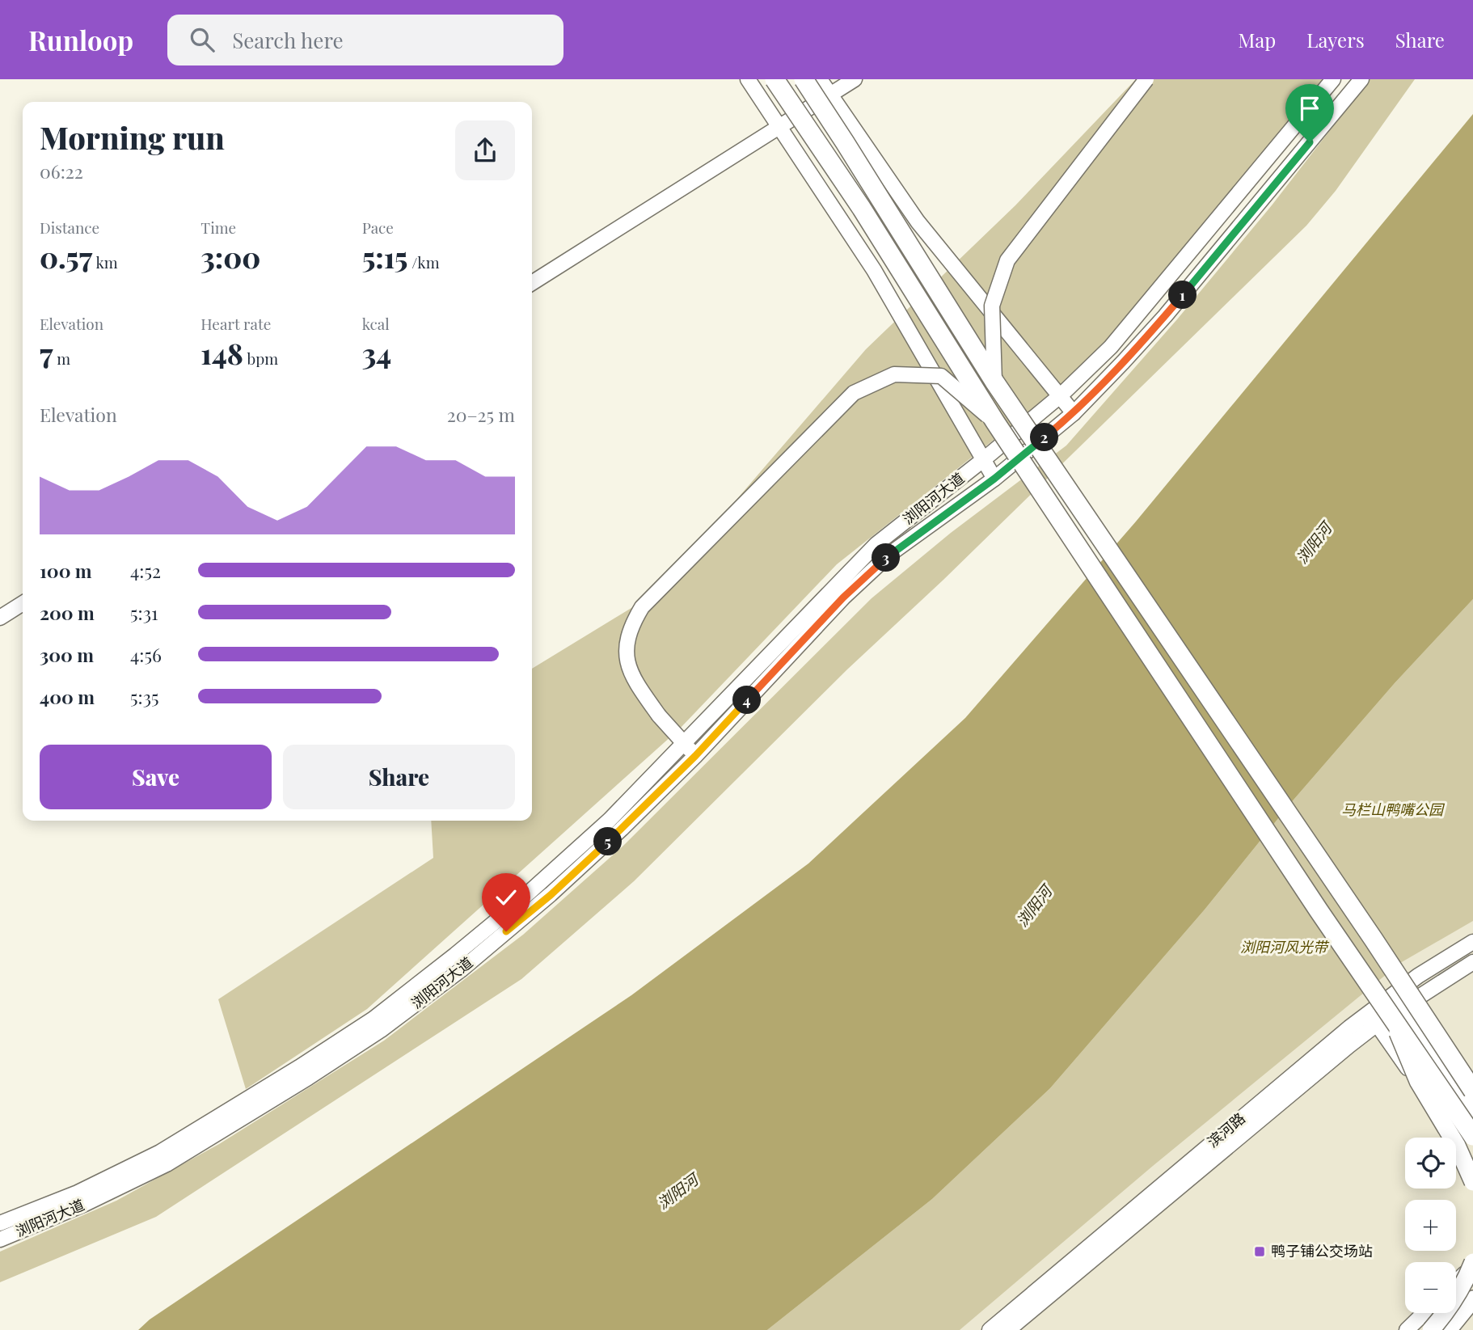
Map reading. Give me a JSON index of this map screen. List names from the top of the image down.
{
  "streets": {
    "main road": ["浏阳河大道", "滨河路"]
  },
  "water": ["浏阳河"],
  "parks": ["马栏山鸭嘴公园", "浏阳河风光带"],
  "places": {
    "transit": ["鸭子铺公交场站"]
  },
  "page": {
    "header": "Runloop",
    "search": "Search here",
    "nav": ["Map", "Layers", "Share"],
    "heading": ["Morning run", "06:22"],
    "stats": [
      ["Distance", "0.57 km"],
      ["Time", "3:00"],
      ["Pace", "5:15 /km"],
      ["Elevation", "7 m"],
      ["Heart rate", "148 bpm"],
      ["kcal", "34"]
    ],
    "pins": [
      "1",
      "2",
      "3",
      "4",
      "5"
    ],
    "chart": ["Elevation", "20–25 m"],
    "list": [
      {
        "name": "100 m",
        "note": "4:52"
      },
      {
        "name": "200 m",
        "note": "5:31"
      },
      {
        "name": "300 m",
        "note": "4:56"
      },
      {
        "name": "400 m",
        "note": "5:35"
      }
    ],
    "buttons": ["Save", "Share"],
    "map_buttons": ["+", "−"]
  }
}
